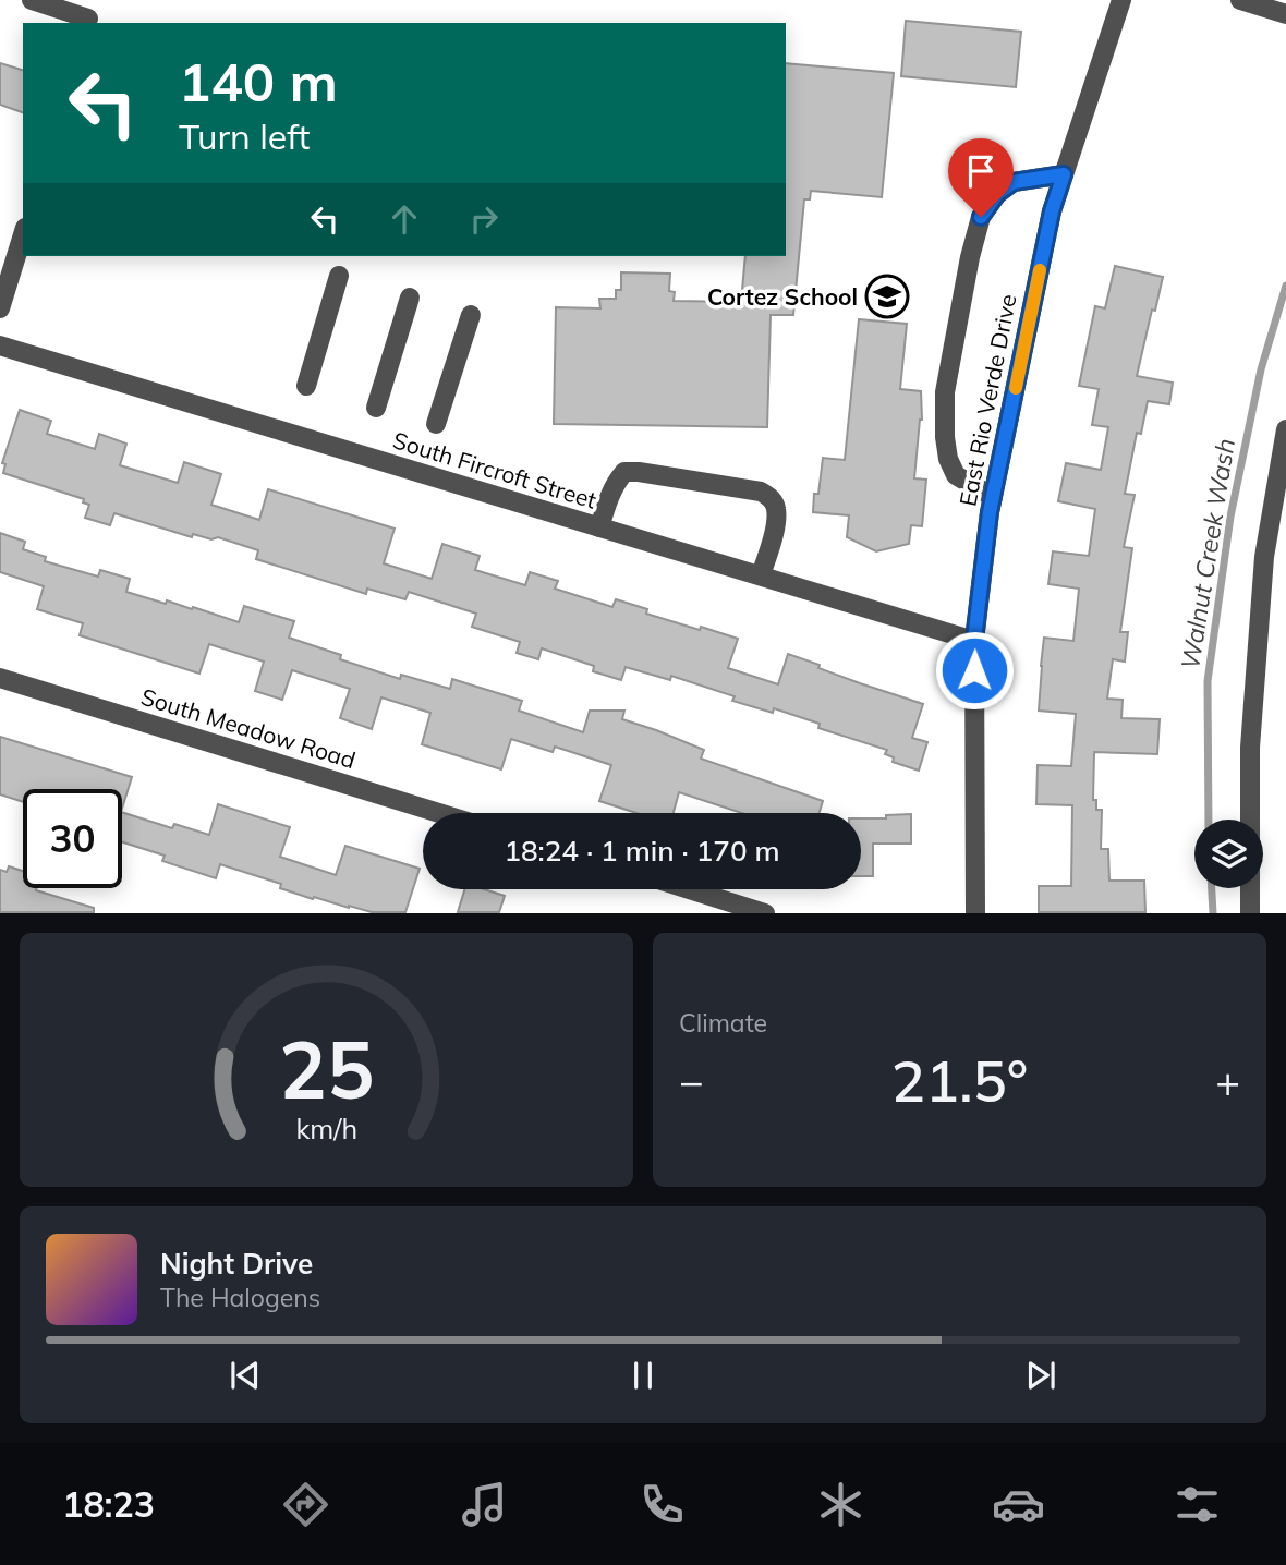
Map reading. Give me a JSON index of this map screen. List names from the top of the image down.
{
  "streets": {
    "street": ["East Rio Verde Drive", "South Fircroft Street", "South Meadow Road"]
  },
  "crossings": [
    ["East Rio Verde Drive", "South Fircroft Street"]
  ],
  "water": ["Walnut Creek Wash"],
  "places": {
    "school or university": ["Cortez School"]
  },
  "page": {
    "turn": ["140 m", "Turn left"],
    "limit": "30",
    "trip": "18:24 · 1 min · 170 m",
    "tile": "Climate",
    "heat": ["−", "21.5°", "+"],
    "song": ["Night Drive", "The Halogens"],
    "tabs": "18:23",
    "gauge": ["25", "km/h"]
  }
}
